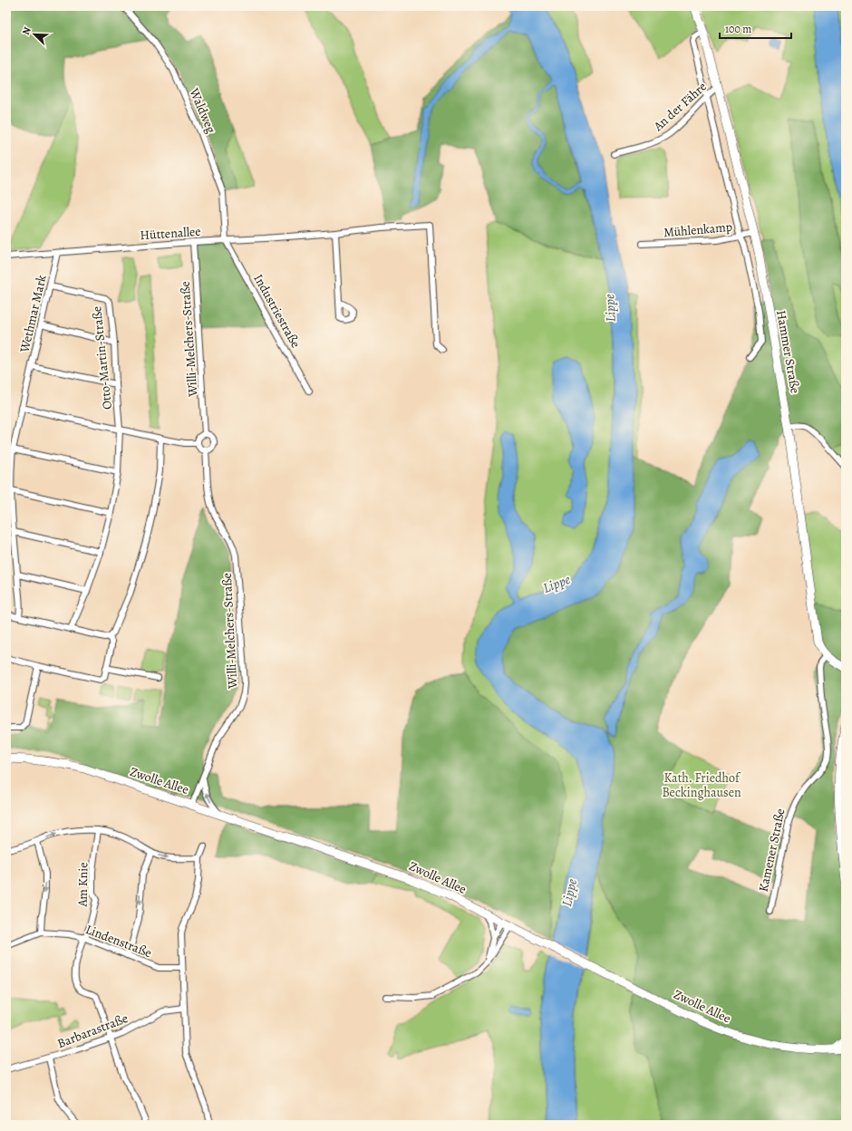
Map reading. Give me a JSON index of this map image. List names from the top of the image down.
{
  "streets": {
    "street": [
      "An der Fähre",
      "Waldweg",
      "Mühlenkamp",
      "Hüttenallee",
      "Industriestraße",
      "Wethmar Mark",
      "Willi-Melchers-Straße",
      "Hammer Straße",
      "Otto-Martin-Straße",
      "Zwolle Allee",
      "Kamener Straße",
      "Am Knie",
      "Lindenstraße",
      "Barbarastraße"
    ]
  },
  "crossings": [
    ["An der Fähre", "Hammer Straße"],
    ["Waldweg", "Hüttenallee"],
    ["Waldweg", "Industriestraße"],
    ["Mühlenkamp", "Hammer Straße"],
    ["Hüttenallee", "Industriestraße"],
    ["Hüttenallee", "Wethmar Mark"],
    ["Hüttenallee", "Willi-Melchers-Straße"],
    ["Wethmar Mark", "Otto-Martin-Straße"],
    ["Willi-Melchers-Straße", "Zwolle Allee"],
    ["Hammer Straße", "Kamener Straße"],
    ["Am Knie", "Lindenstraße"]
  ],
  "water": ["Lippe"],
  "parks": ["Kath. Friedhof Beckinghausen"],
  "scale_bar": "100 m",
  "north": "top left"
}
